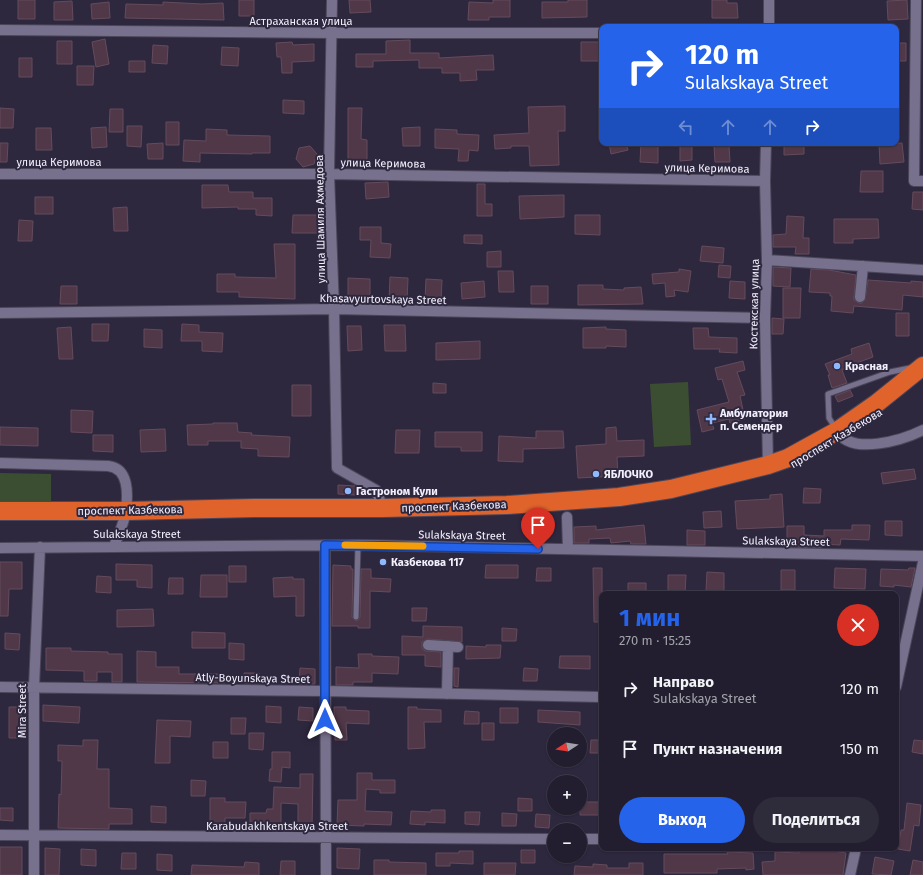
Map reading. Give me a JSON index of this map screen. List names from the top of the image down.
{
  "streets": {
    "highway": ["проспект Казбекова"],
    "street": [
      "Астраханская улица",
      "улица Керимова",
      "улица Шамиля Ахмедова",
      "Khasavyurtovskaya Street",
      "Костекская улица",
      "Sulakskaya Street",
      "Atly-Boyunskaya Street",
      "Mira Street",
      "Karabudakhkentskaya Street"
    ]
  },
  "crossings": [
    ["Астраханская улица", "улица Шамиля Ахмедова"],
    ["улица Керимова", "улица Шамиля Ахмедова"],
    ["улица Керимова", "Костекская улица"],
    ["улица Шамиля Ахмедова", "Khasavyurtovskaya Street"],
    ["улица Шамиля Ахмедова", "проспект Казбекова"],
    ["Khasavyurtovskaya Street", "Костекская улица"],
    ["Костекская улица", "проспект Казбекова"],
    ["Sulakskaya Street", "Mira Street"],
    ["Atly-Boyunskaya Street", "Mira Street"],
    ["Mira Street", "Karabudakhkentskaya Street"]
  ],
  "places": {
    "other": [
      "Красная",
      "ЯБЛОЧКО",
      "Гастроном Кули",
      "Казбекова 117"
    ],
    "health": ["Амбулатория п. Семендер"]
  },
  "north": "left",
  "page": {
    "turn": ["120 m", "Sulakskaya Street"],
    "heading": ["1 мин", "270 m · 15:25"],
    "list": [
      {
        "name": "Направо",
        "note": "Sulakskaya Street",
        "value": "120 m"
      },
      {
        "name": "Пункт назначения",
        "value": "150 m"
      }
    ],
    "map_buttons": ["+", "−"],
    "buttons": ["Выход", "Поделиться"]
  }
}
